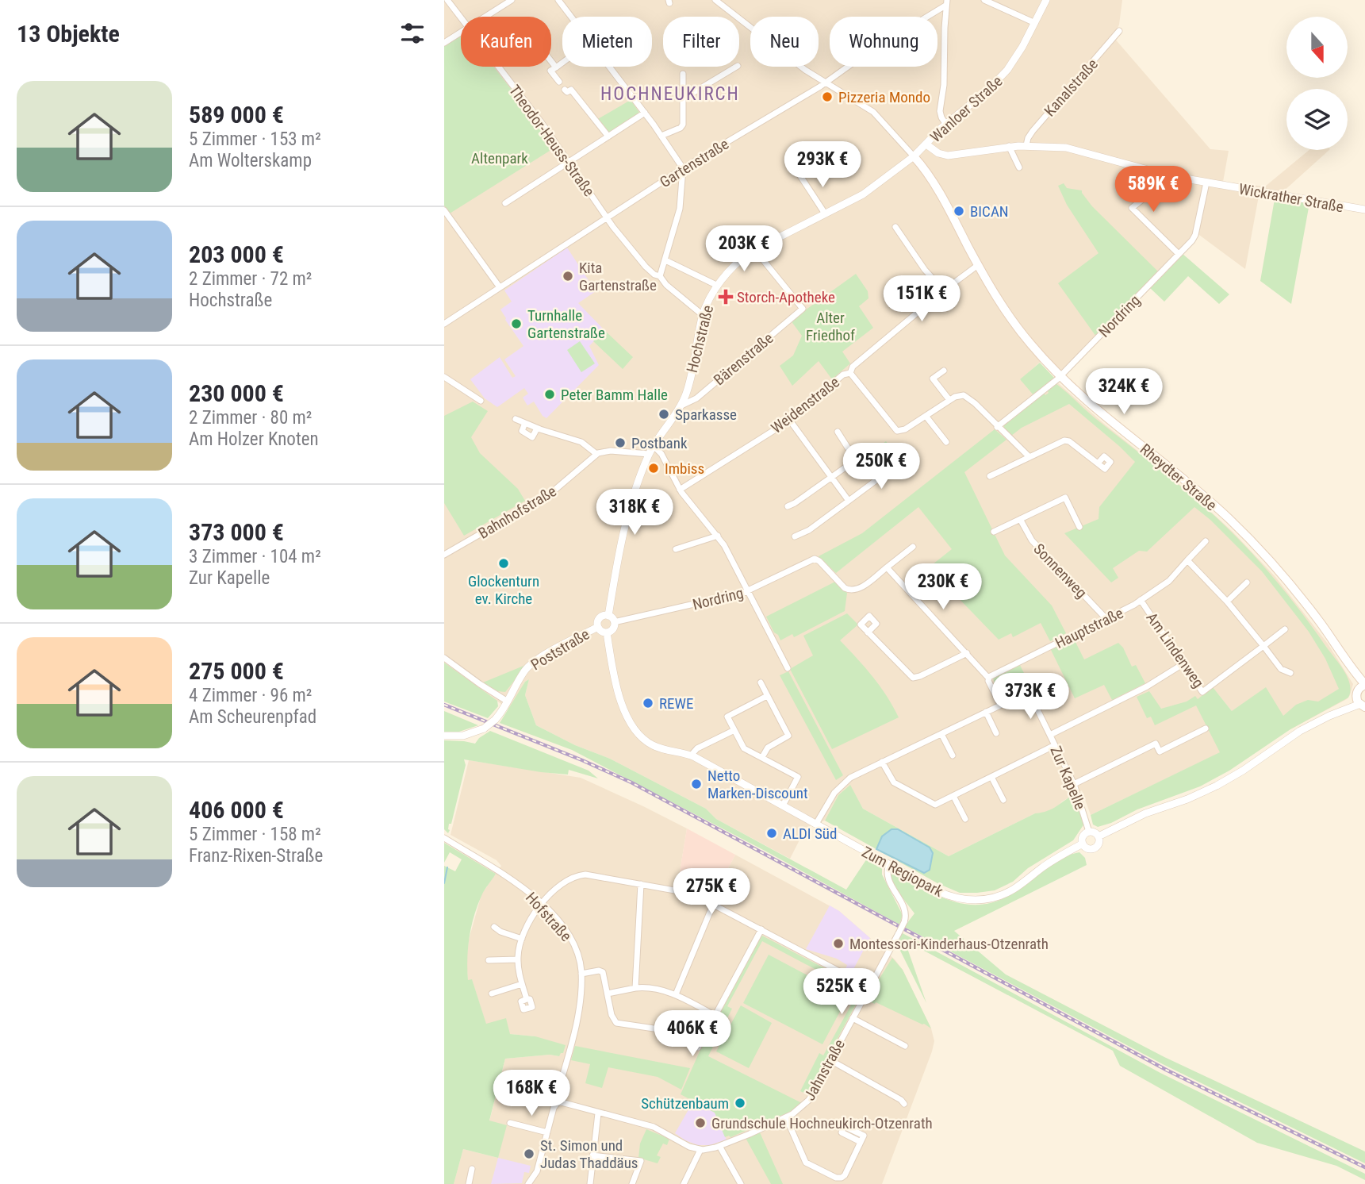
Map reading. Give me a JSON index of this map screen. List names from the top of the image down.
{
  "streets": {
    "main road": ["Rheydter Straße"],
    "street": [
      "Kanalstraße",
      "Wanloer Straße",
      "Theodor-Heuss-Straße",
      "Gartenstraße",
      "Wickrather Straße",
      "Nordring",
      "Hochstraße",
      "Bärenstraße",
      "Weidenstraße",
      "Bahnhofstraße",
      "Sonnenweg",
      "Hauptstraße",
      "Poststraße",
      "Am Lindenweg",
      "Zur Kapelle",
      "Zum Regiopark",
      "Hofstraße",
      "Jahnstraße"
    ]
  },
  "crossings": [
    ["Kanalstraße", "Wickrather Straße"],
    ["Wanloer Straße", "Wickrather Straße"],
    ["Wanloer Straße", "Hochstraße"],
    ["Wanloer Straße", "Rheydter Straße"],
    ["Theodor-Heuss-Straße", "Gartenstraße"],
    ["Theodor-Heuss-Straße", "Hochstraße"],
    ["Wickrather Straße", "Nordring"],
    ["Nordring", "Rheydter Straße"],
    ["Nordring", "Poststraße"],
    ["Nordring", "Zum Regiopark"],
    ["Hochstraße", "Bärenstraße"],
    ["Hochstraße", "Rheydter Straße"],
    ["Weidenstraße", "Rheydter Straße"],
    ["Sonnenweg", "Hauptstraße"],
    ["Hauptstraße", "Am Lindenweg"],
    ["Poststraße", "Zum Regiopark"],
    ["Zur Kapelle", "Zum Regiopark"],
    ["Zum Regiopark", "Jahnstraße"]
  ],
  "districts": ["HOCHNEUKIRCH"],
  "parks": ["Altenpark", "Alter Friedhof"],
  "places": {
    "other": [
      "Pizzeria Mondo",
      "BICAN",
      "Kita Gartenstraße",
      "Turnhalle Gartenstraße",
      "Peter Bamm Halle",
      "Sparkasse",
      "Postbank",
      "Imbiss",
      "Glockenturn ev. Kirche",
      "REWE",
      "Netto Marken-Discount",
      "ALDI Süd",
      "Montessori-Kinderhaus-Otzenrath",
      "Schützenbaum",
      "Grundschule Hochneukirch-Otzenrath",
      "St. Simon und Judas Thaddäus"
    ],
    "health": ["Storch-Apotheke"]
  },
  "north": "bottom",
  "page": {
    "heading": "13 Objekte",
    "chip": [
      "Kaufen",
      "Mieten",
      "Filter",
      "Neu",
      "Wohnung"
    ],
    "list": [
      {
        "name": "589 000 €",
        "note": "5 Zimmer · 153 m² · Am Wolterskamp"
      },
      {
        "name": "203 000 €",
        "note": "2 Zimmer · 72 m² · Hochstraße"
      },
      {
        "name": "230 000 €",
        "note": "2 Zimmer · 80 m² · Am Holzer Knoten"
      },
      {
        "name": "373 000 €",
        "note": "3 Zimmer · 104 m² · Zur Kapelle"
      },
      {
        "name": "275 000 €",
        "note": "4 Zimmer · 96 m² · Am Scheurenpfad"
      },
      {
        "name": "406 000 €",
        "note": "5 Zimmer · 158 m² · Franz-Rixen-Straße"
      }
    ],
    "price": [
      "293K €",
      "589K €",
      "203K €",
      "151K €",
      "324K €",
      "250K €",
      "318K €",
      "230K €",
      "373K €",
      "275K €",
      "525K €",
      "406K €",
      "168K €"
    ]
  }
}
